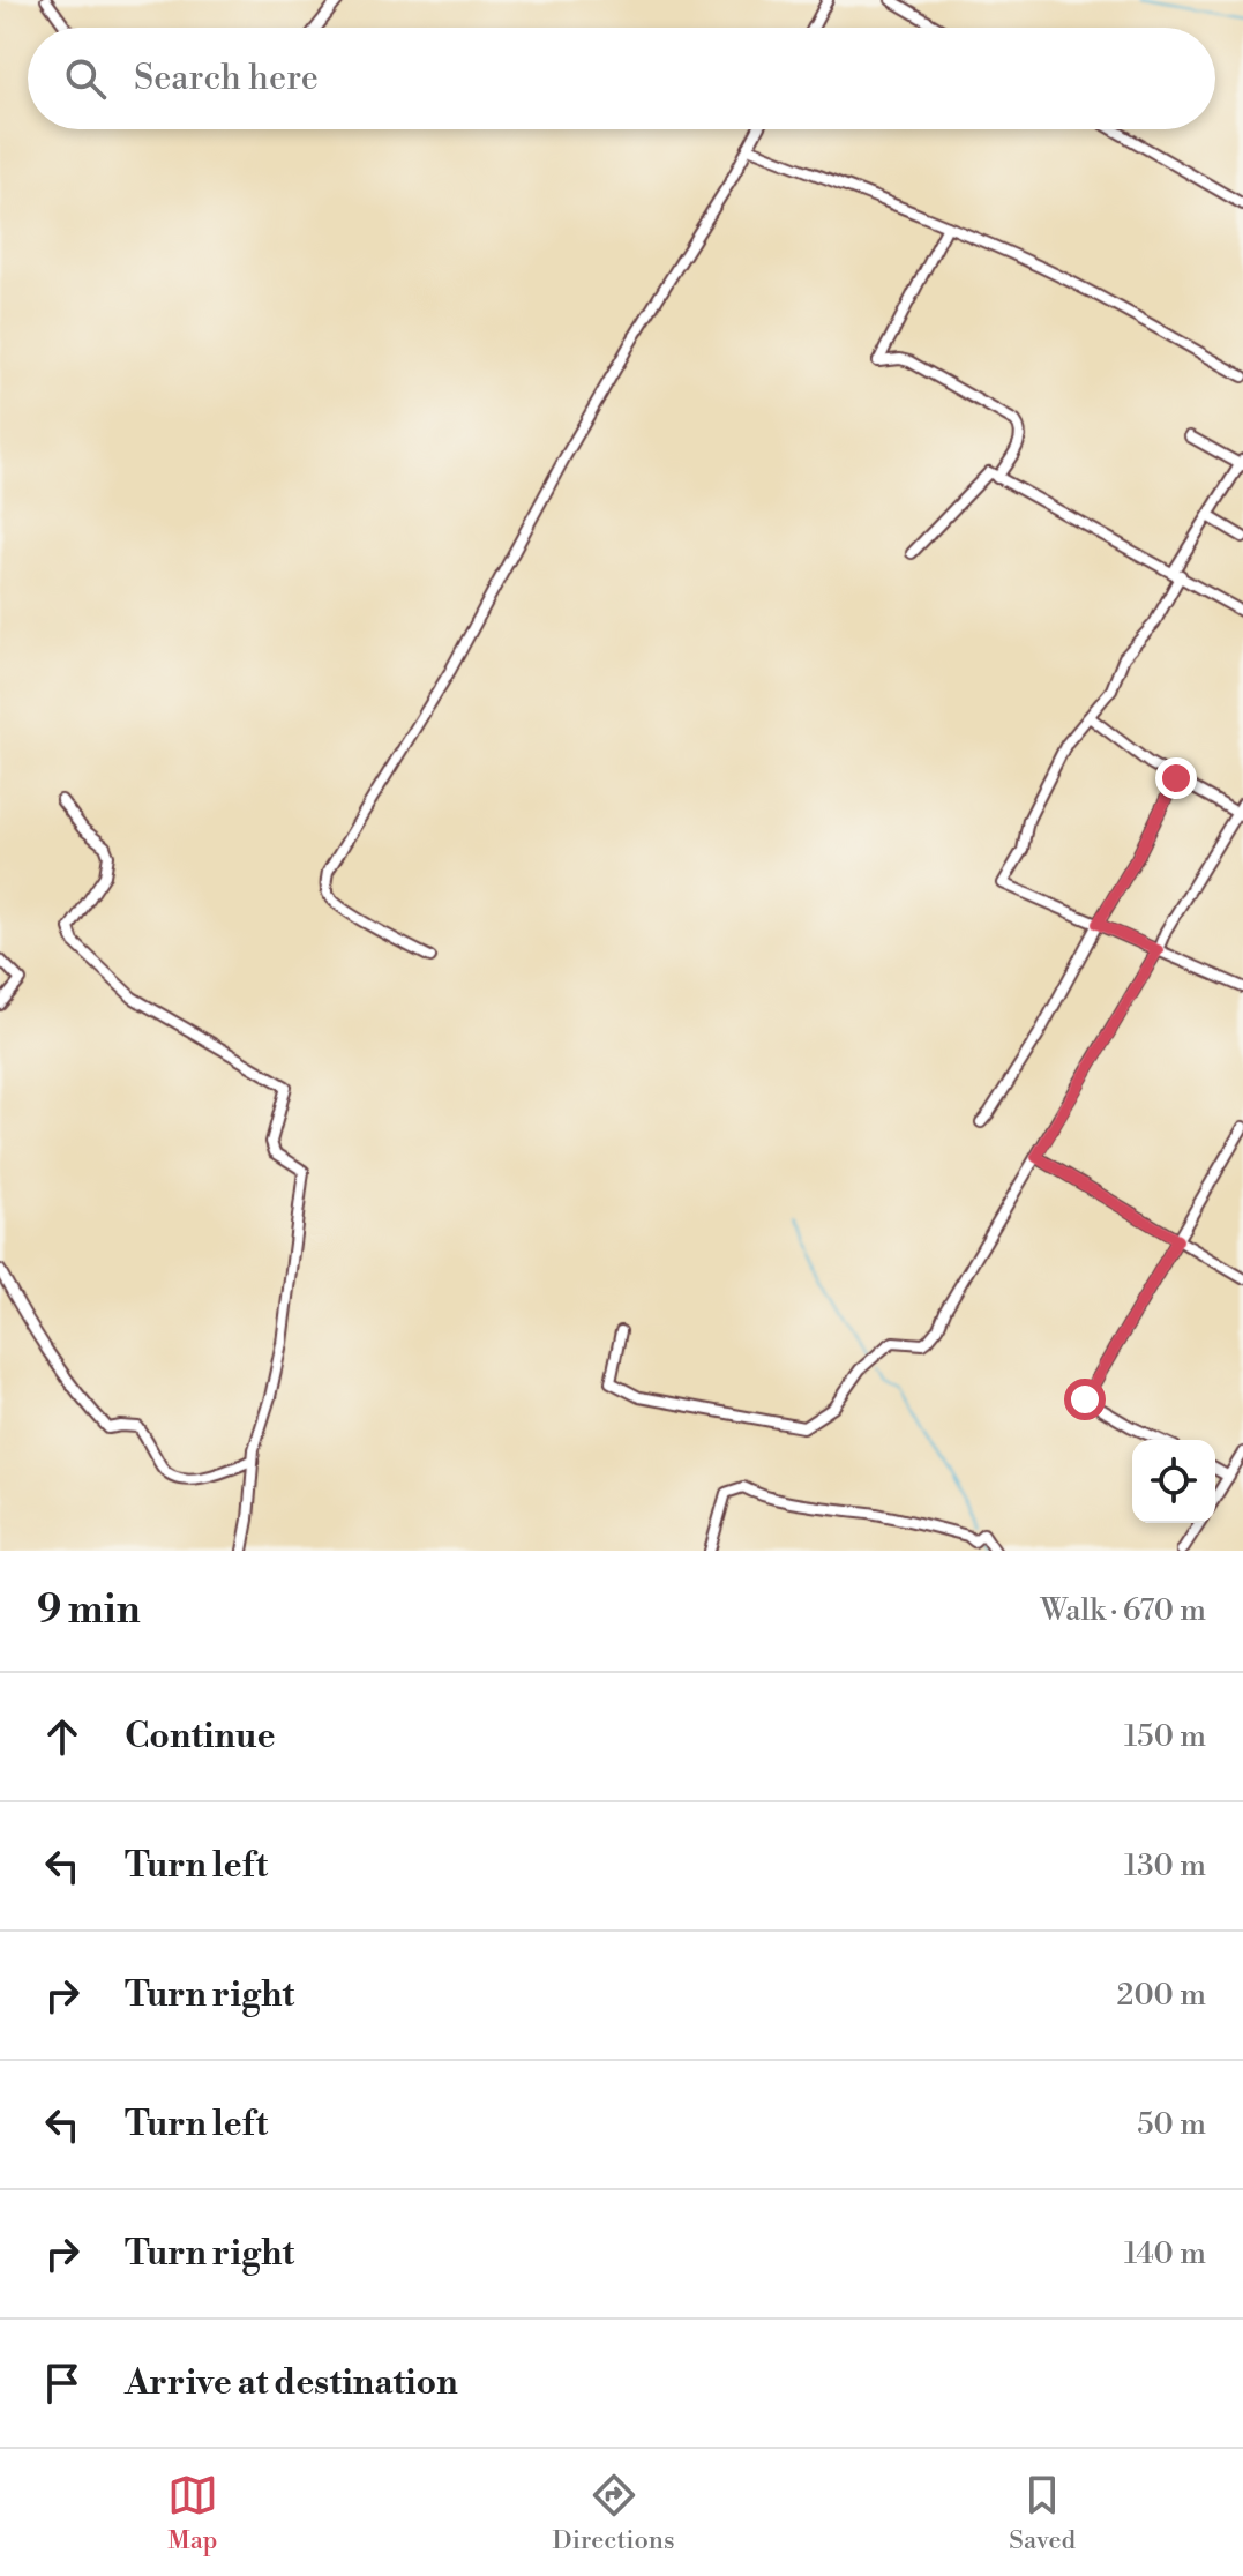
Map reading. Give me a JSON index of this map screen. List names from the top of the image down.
{
  "page": {
    "search": "Search here",
    "heading": ["9 min", "Walk · 670 m"],
    "list": [
      ["Continue", "150 m"],
      ["Turn left", "130 m"],
      ["Turn right", "200 m"],
      ["Turn left", "50 m"],
      ["Turn right", "140 m"],
      "Arrive at destination"
    ],
    "nav": ["Map", "Directions", "Saved"]
  }
}
